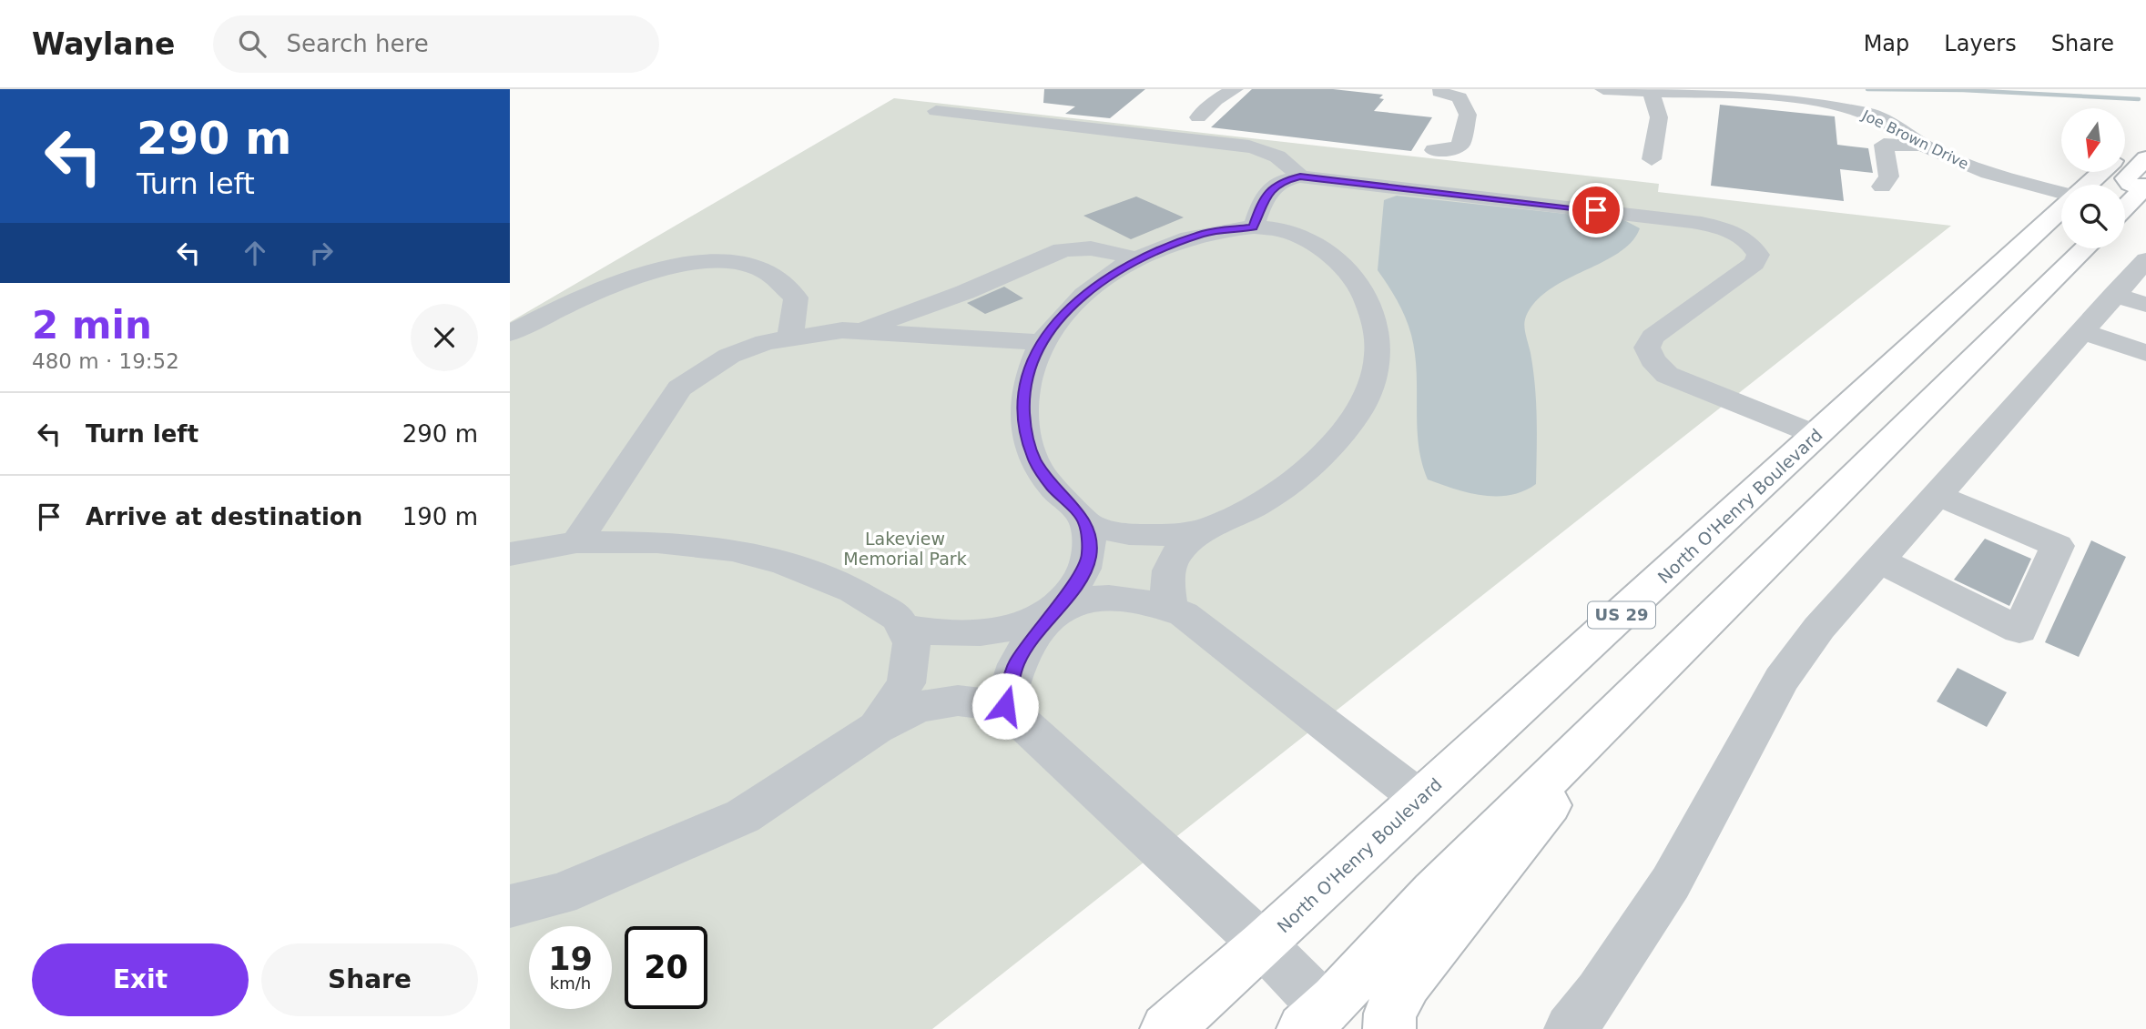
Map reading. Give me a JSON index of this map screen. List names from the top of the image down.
{
  "streets": {
    "highway": ["North O'Henry Boulevard", "US 29"],
    "street": ["Joe Brown Drive"]
  },
  "parks": ["Lakeview Memorial Park"],
  "north": "bottom",
  "page": {
    "header": "Waylane",
    "search": "Search here",
    "nav": ["Map", "Layers", "Share"],
    "turn": ["290 m", "Turn left"],
    "heading": ["2 min", "480 m · 19:52"],
    "list": [
      {
        "name": "Turn left",
        "value": "290 m"
      },
      {
        "name": "Arrive at destination",
        "value": "190 m"
      }
    ],
    "speed": "19 km/h",
    "limit": "20",
    "buttons": ["Exit", "Share"]
  }
}
